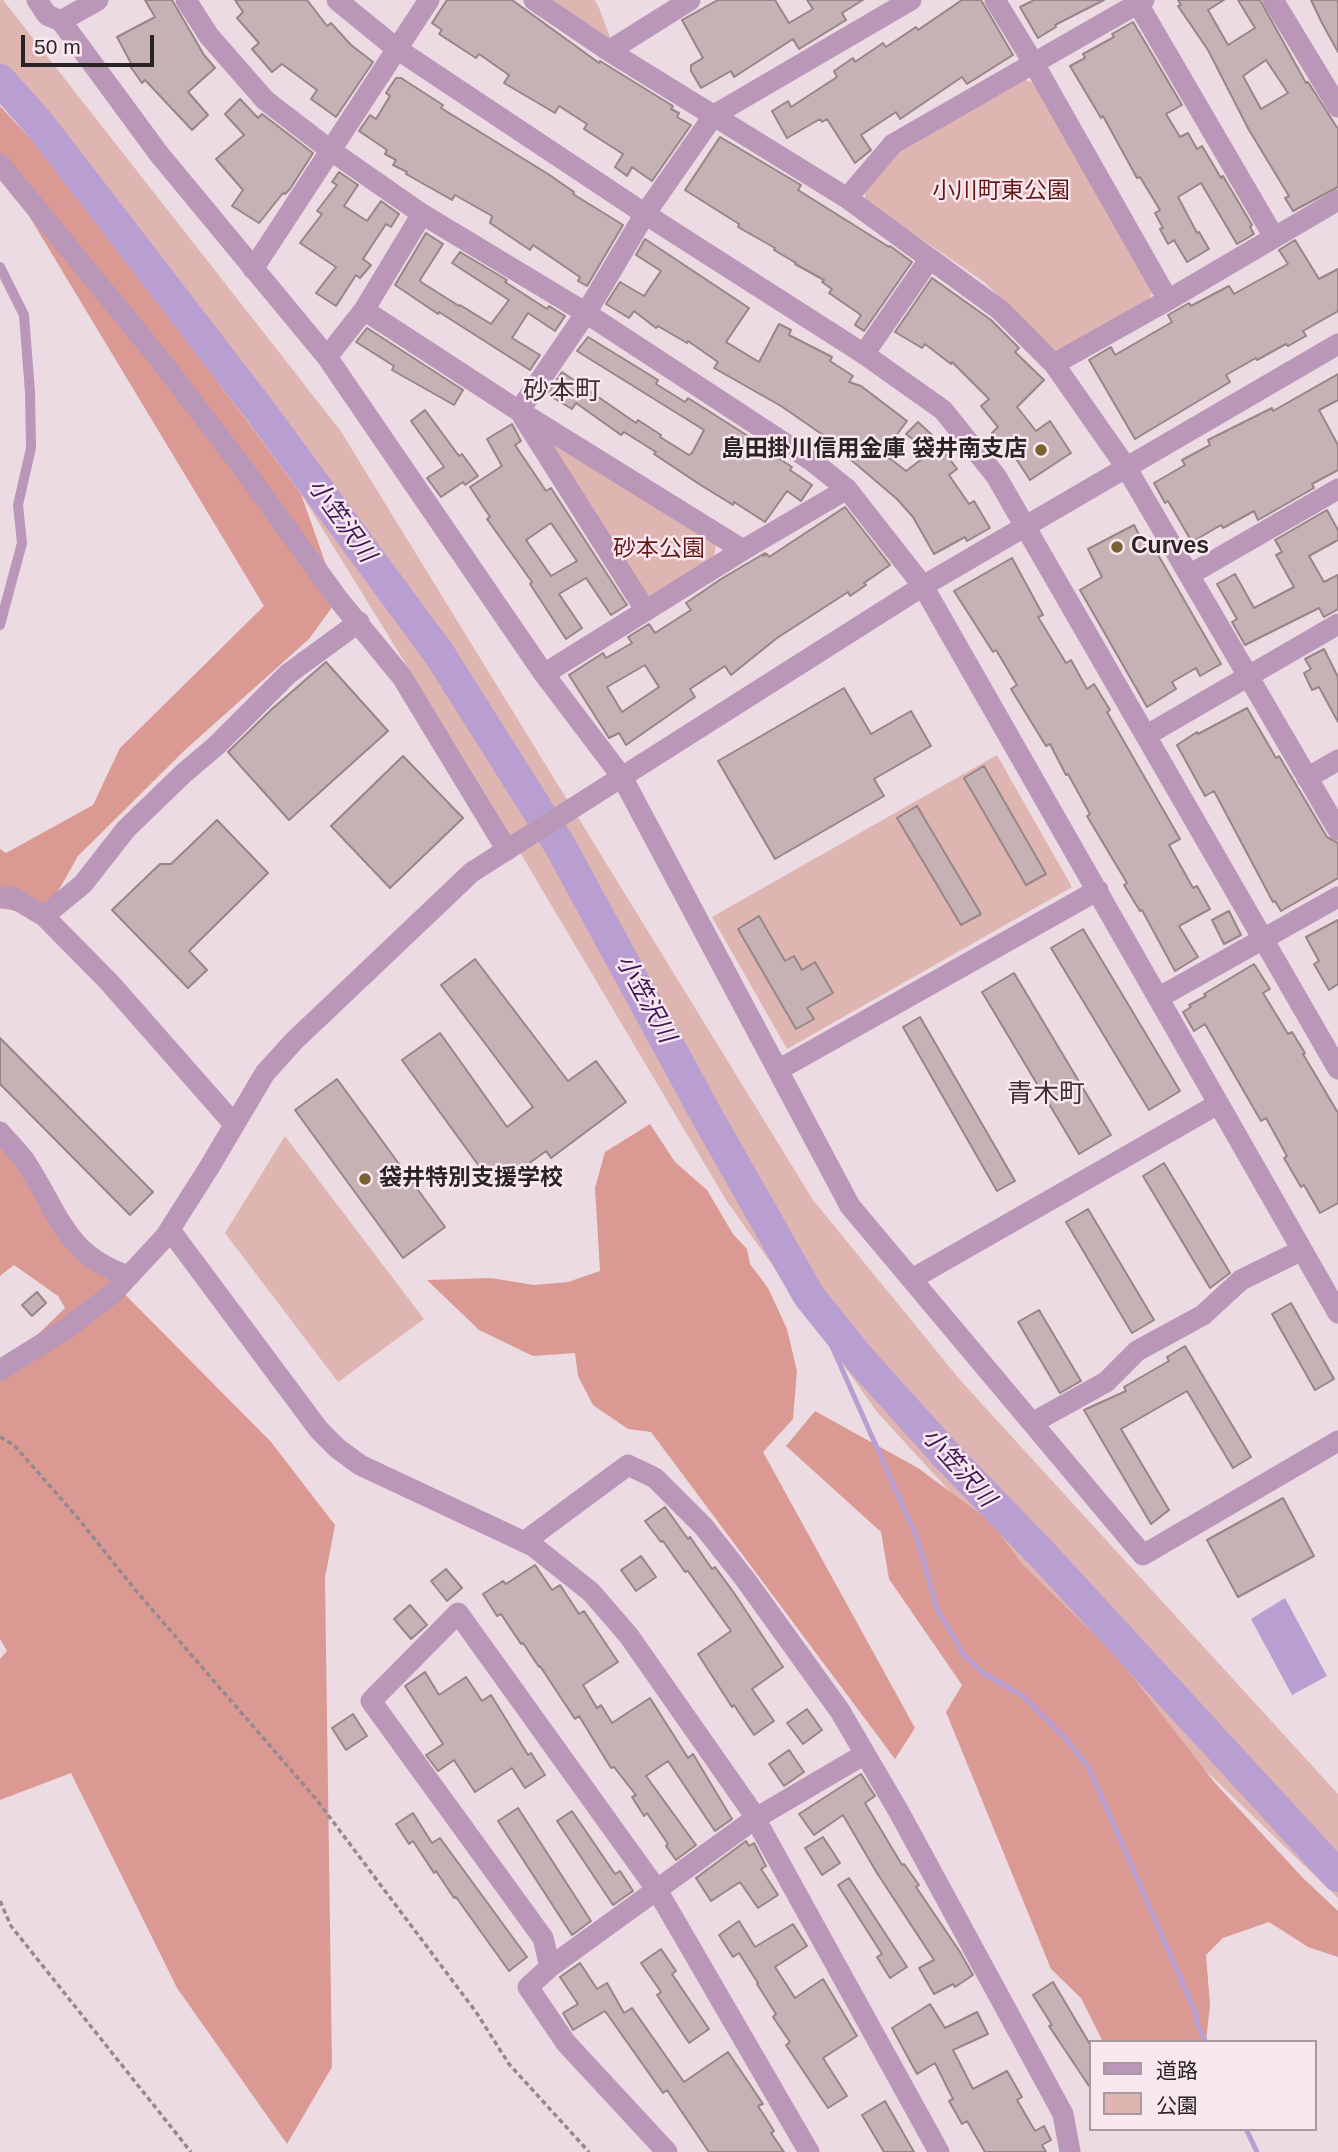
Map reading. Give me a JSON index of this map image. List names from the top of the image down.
{
  "districts": ["砂本町", "青木町"],
  "water": ["小笠沢川"],
  "parks": ["小川町東公園", "砂本公園"],
  "places": ["島田掛川信用金庫 袋井南支店", "Curves", "袋井特別支援学校"],
  "legend": ["道路", "公園"],
  "scale_bar": "50 m"
}
